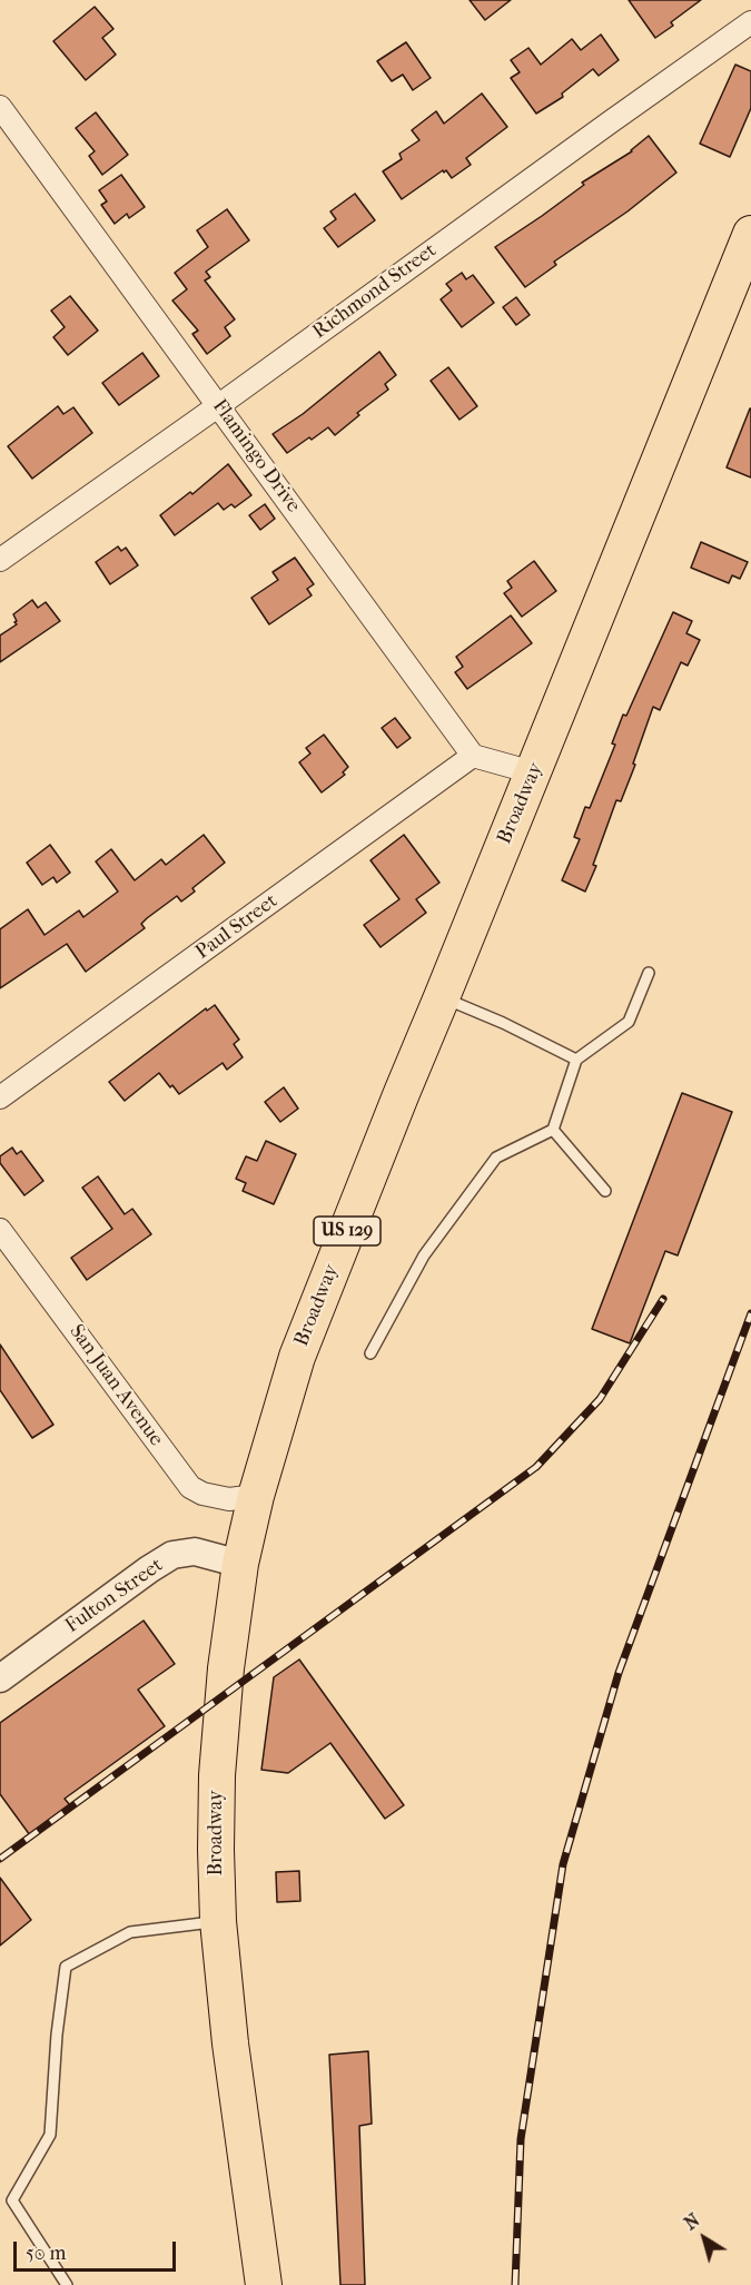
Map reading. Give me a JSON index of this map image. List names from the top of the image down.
{
  "streets": {
    "main road": ["Broadway", "US 129"],
    "street": [
      "Richmond Street",
      "Flamingo Drive",
      "Paul Street",
      "San Juan Avenue",
      "Fulton Street"
    ]
  },
  "crossings": [
    ["Richmond Street", "Flamingo Drive"],
    ["Flamingo Drive", "Paul Street"],
    ["Broadway", "San Juan Avenue"],
    ["Broadway", "Fulton Street"]
  ],
  "scale_bar": "50 m",
  "north": "top left"
}
